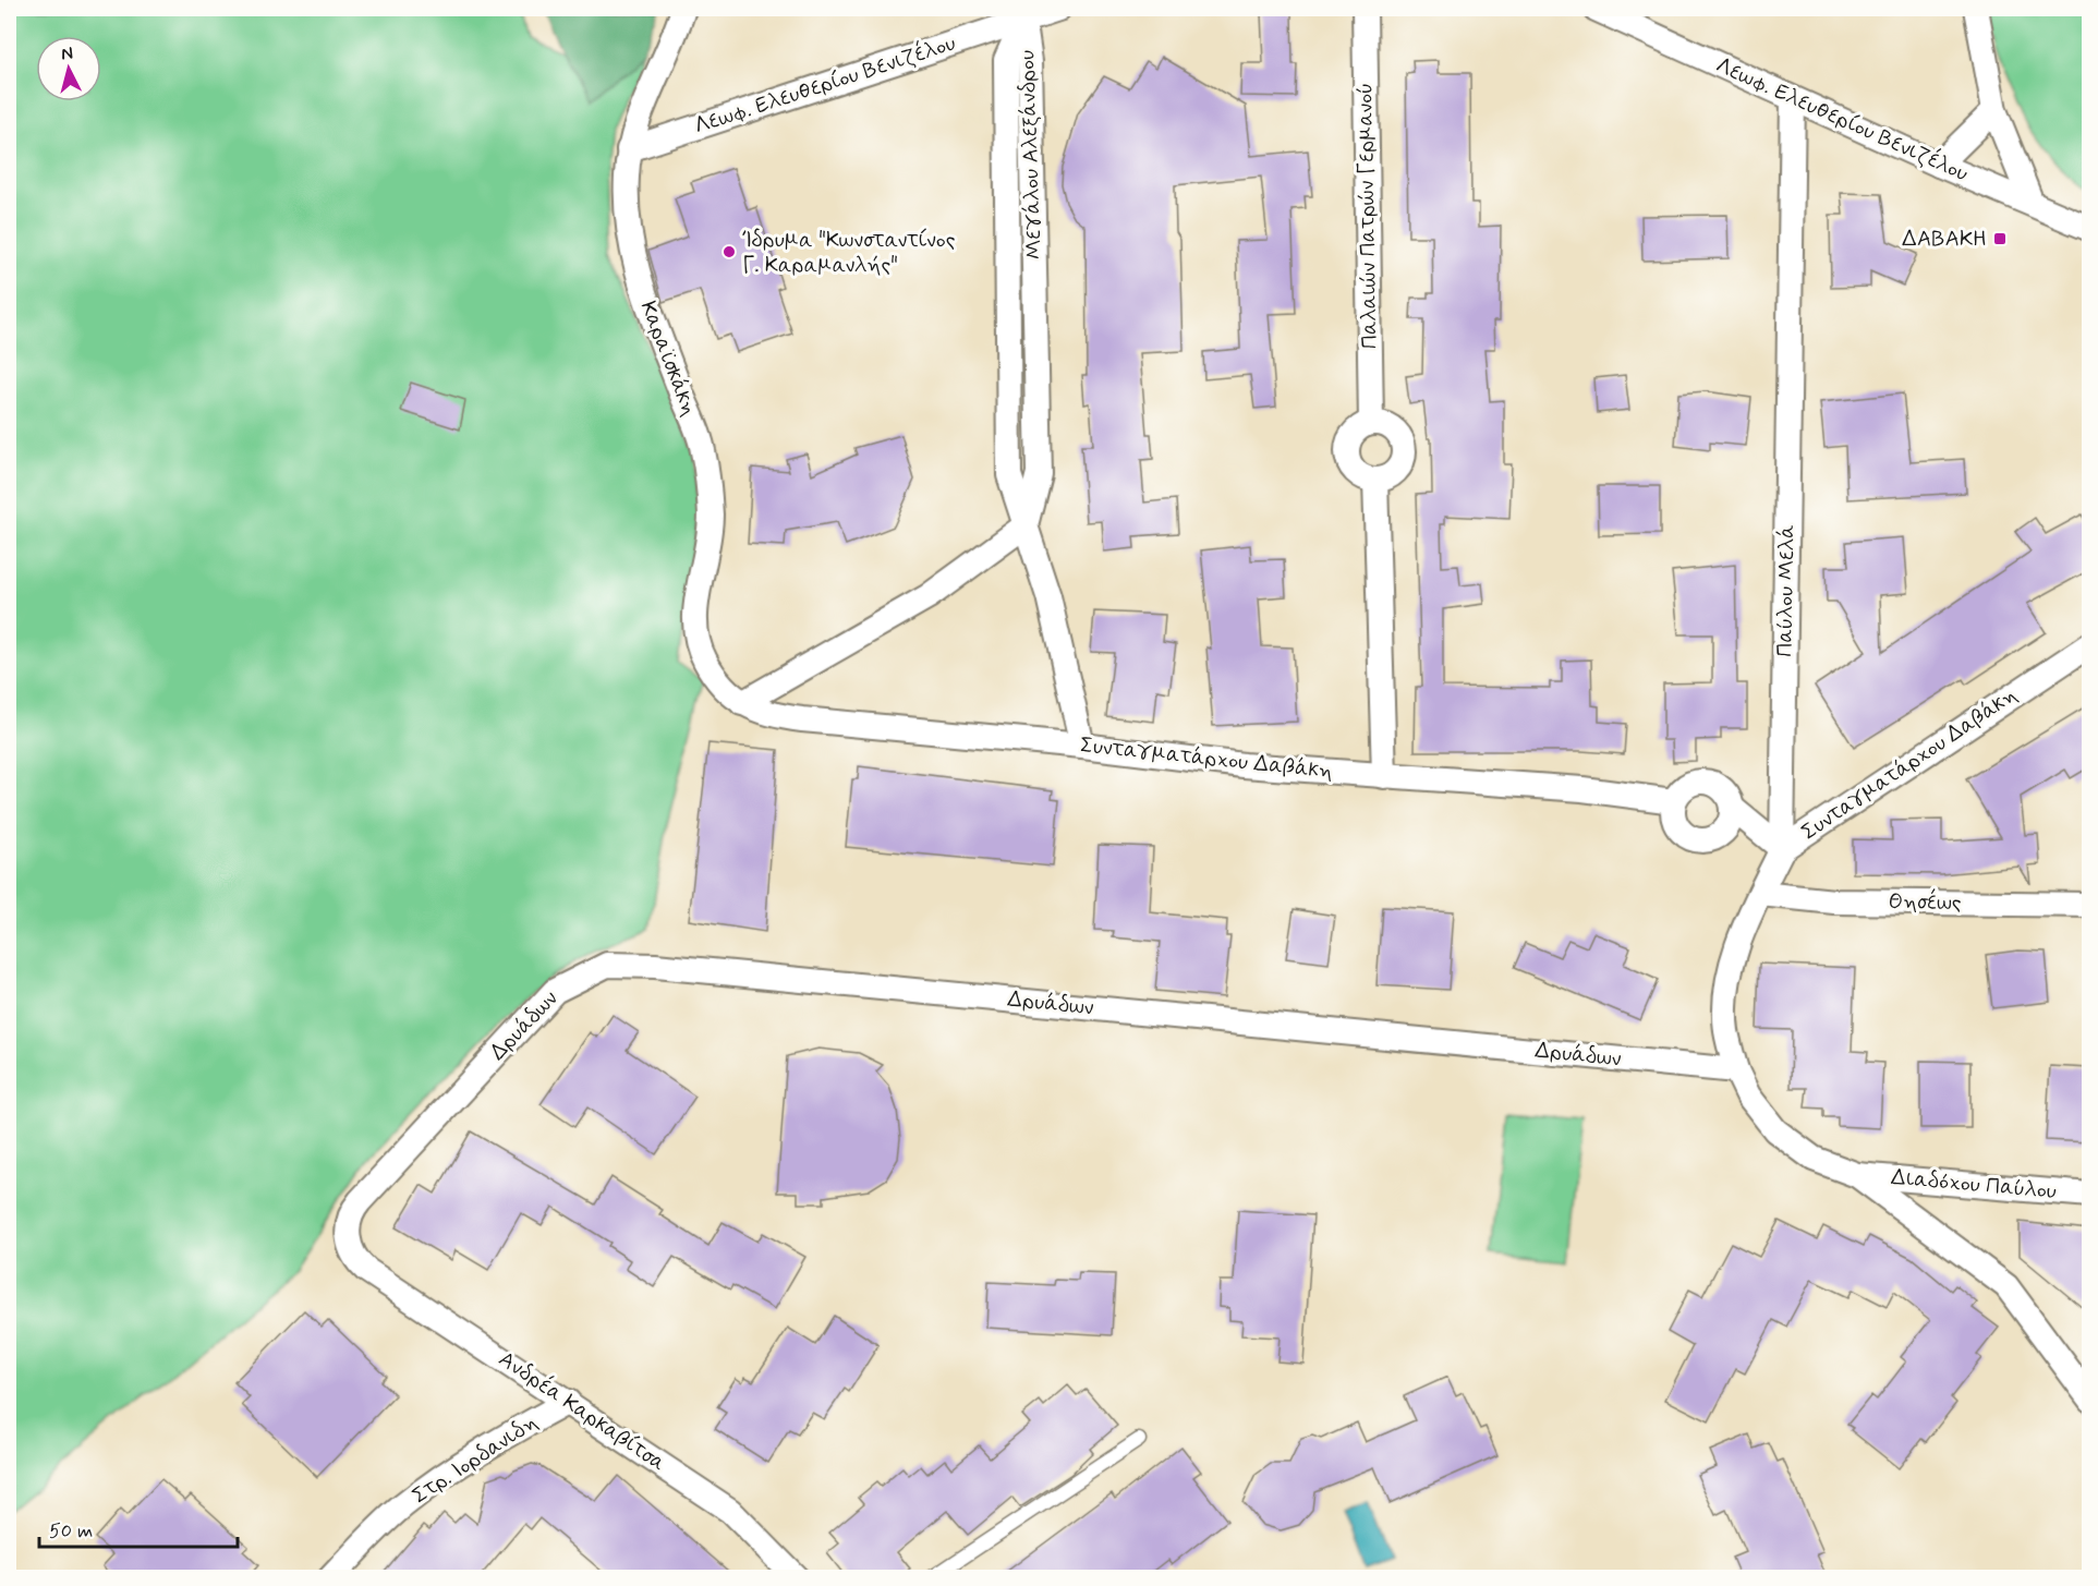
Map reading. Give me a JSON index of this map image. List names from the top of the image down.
{
  "streets": {
    "street": [
      "Λεωφ. Ελευθερίου Βενιζέλου",
      "Μεγάλου Αλεξάνδρου",
      "Παλαιών Πατρών Γερμανού",
      "Καραϊσκάκη",
      "Παύλου Μελά",
      "Συνταγματάρχου Δαβάκη",
      "Θησέως",
      "Δρυάδων",
      "Διαδόχου Παύλου",
      "Ανδρέα Καρκαβίτσα",
      "Στρ. Ιορδανιδη"
    ]
  },
  "crossings": [
    ["Λεωφ. Ελευθερίου Βενιζέλου", "Μεγάλου Αλεξάνδρου"],
    ["Λεωφ. Ελευθερίου Βενιζέλου", "Καραϊσκάκη"],
    ["Λεωφ. Ελευθερίου Βενιζέλου", "Παύλου Μελά"],
    ["Καραϊσκάκη", "Συνταγματάρχου Δαβάκη"],
    ["Παύλου Μελά", "Συνταγματάρχου Δαβάκη"],
    ["Παύλου Μελά", "Θησέως"],
    ["Παύλου Μελά", "Δρυάδων"],
    ["Δρυάδων", "Ανδρέα Καρκαβίτσα"],
    ["Ανδρέα Καρκαβίτσα", "Στρ. Ιορδανιδη"]
  ],
  "places": {
    "transit": ["ΔΑΒΑΚΗ"],
    "other": ["Ίδρυμα \"Κωνσταντίνος Γ. Καραμανλής\""]
  },
  "scale_bar": "50 m",
  "north": "top"
}
